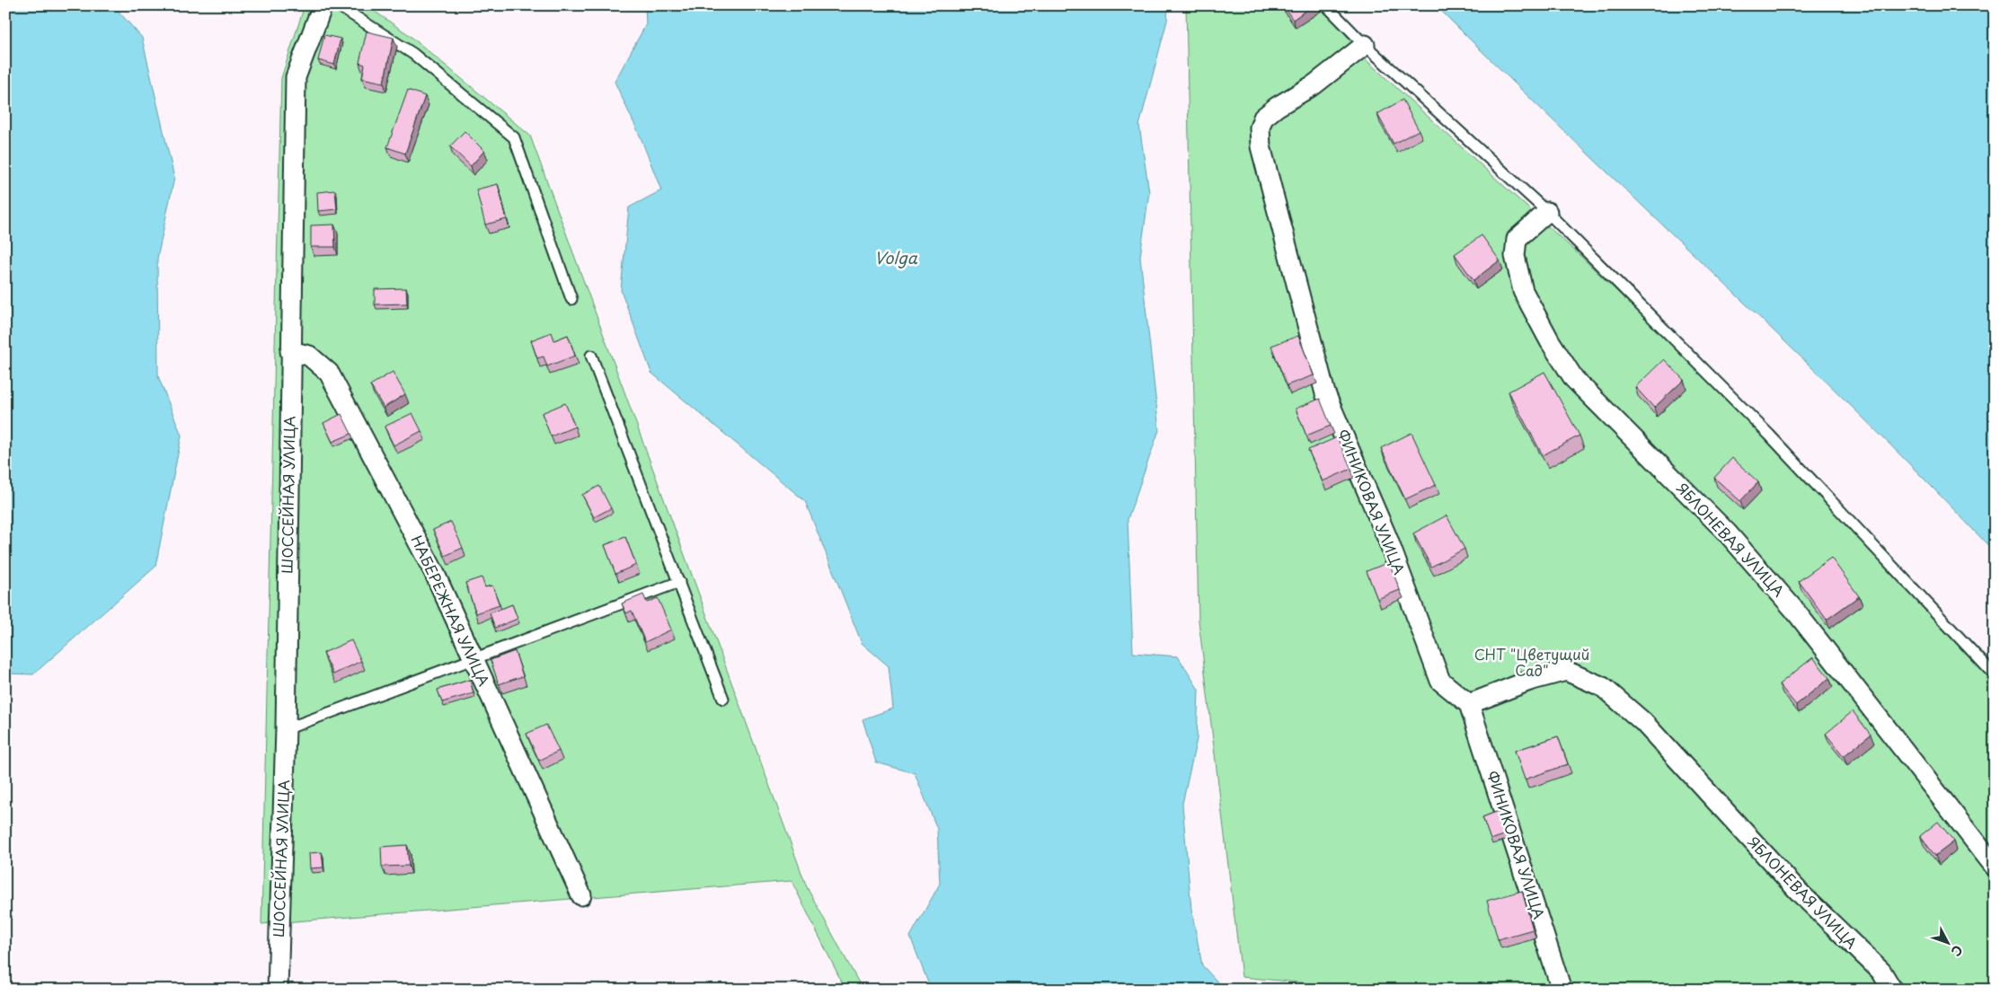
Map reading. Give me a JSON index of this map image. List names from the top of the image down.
{
  "streets": {
    "street": [
      "ШОССЕЙНАЯ УЛИЦА",
      "ФИНИКОВАЯ УЛИЦА",
      "ЯБЛОНЕВАЯ УЛИЦА",
      "НАБЕРЕЖНАЯ УЛИЦА"
    ]
  },
  "crossings": [
    ["ШОССЕЙНАЯ УЛИЦА", "НАБЕРЕЖНАЯ УЛИЦА"],
    ["ФИНИКОВАЯ УЛИЦА", "ЯБЛОНЕВАЯ УЛИЦА"]
  ],
  "water": ["Volga"],
  "parks": ["СНТ \"Цветущий Сад\""],
  "north": "bottom right"
}
